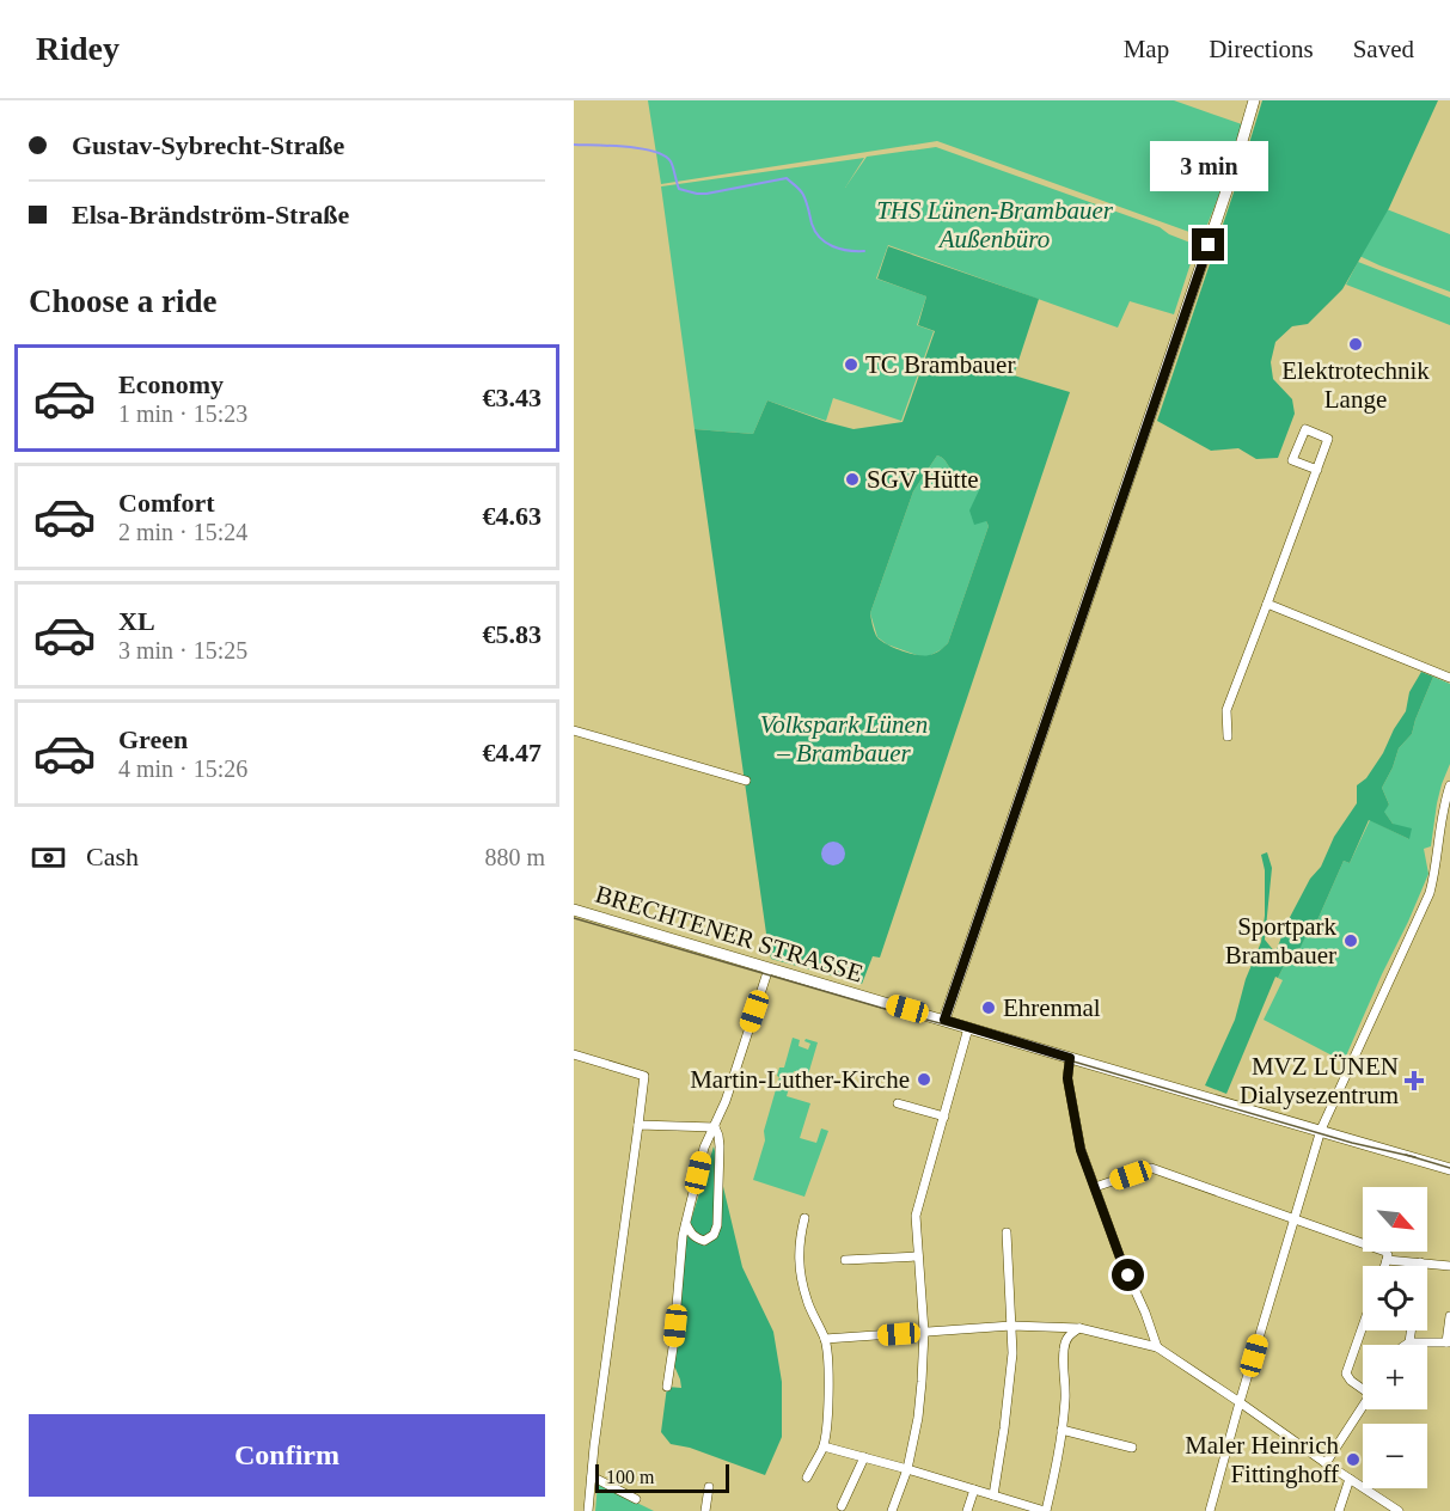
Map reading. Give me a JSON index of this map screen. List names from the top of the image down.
{
  "streets": {
    "street": ["BRECHTENER STRASSE"]
  },
  "parks": ["THS Lünen-Brambauer Außenbüro", "Volkspark Lünen – Brambauer"],
  "places": {
    "other": [
      "Elektrotechnik Lange",
      "TC Brambauer",
      "SGV Hütte",
      "Sportpark Brambauer",
      "Ehrenmal",
      "Martin-Luther-Kirche",
      "Maler Heinrich Fittinghoff"
    ],
    "health": ["MVZ LÜNEN Dialysezentrum"]
  },
  "scale_bar": "100 m",
  "north": "bottom right",
  "page": {
    "header": "Ridey",
    "nav": ["Map", "Directions", "Saved"],
    "banner": ["Gustav-Sybrecht-Straße", "Elsa-Brändström-Straße"],
    "bubble": "3 min",
    "heading": "Choose a ride",
    "list": [
      {
        "name": "Economy",
        "note": "1 min · 15:23",
        "value": "€3.43"
      },
      {
        "name": "Comfort",
        "note": "2 min · 15:24",
        "value": "€4.63"
      },
      {
        "name": "XL",
        "note": "3 min · 15:25",
        "value": "€5.83"
      },
      {
        "name": "Green",
        "note": "4 min · 15:26",
        "value": "€4.47"
      }
    ],
    "pay": ["Cash", "880 m"],
    "map_buttons": ["+", "−"],
    "buttons": "Confirm",
    "scale": "100 m"
  }
}
